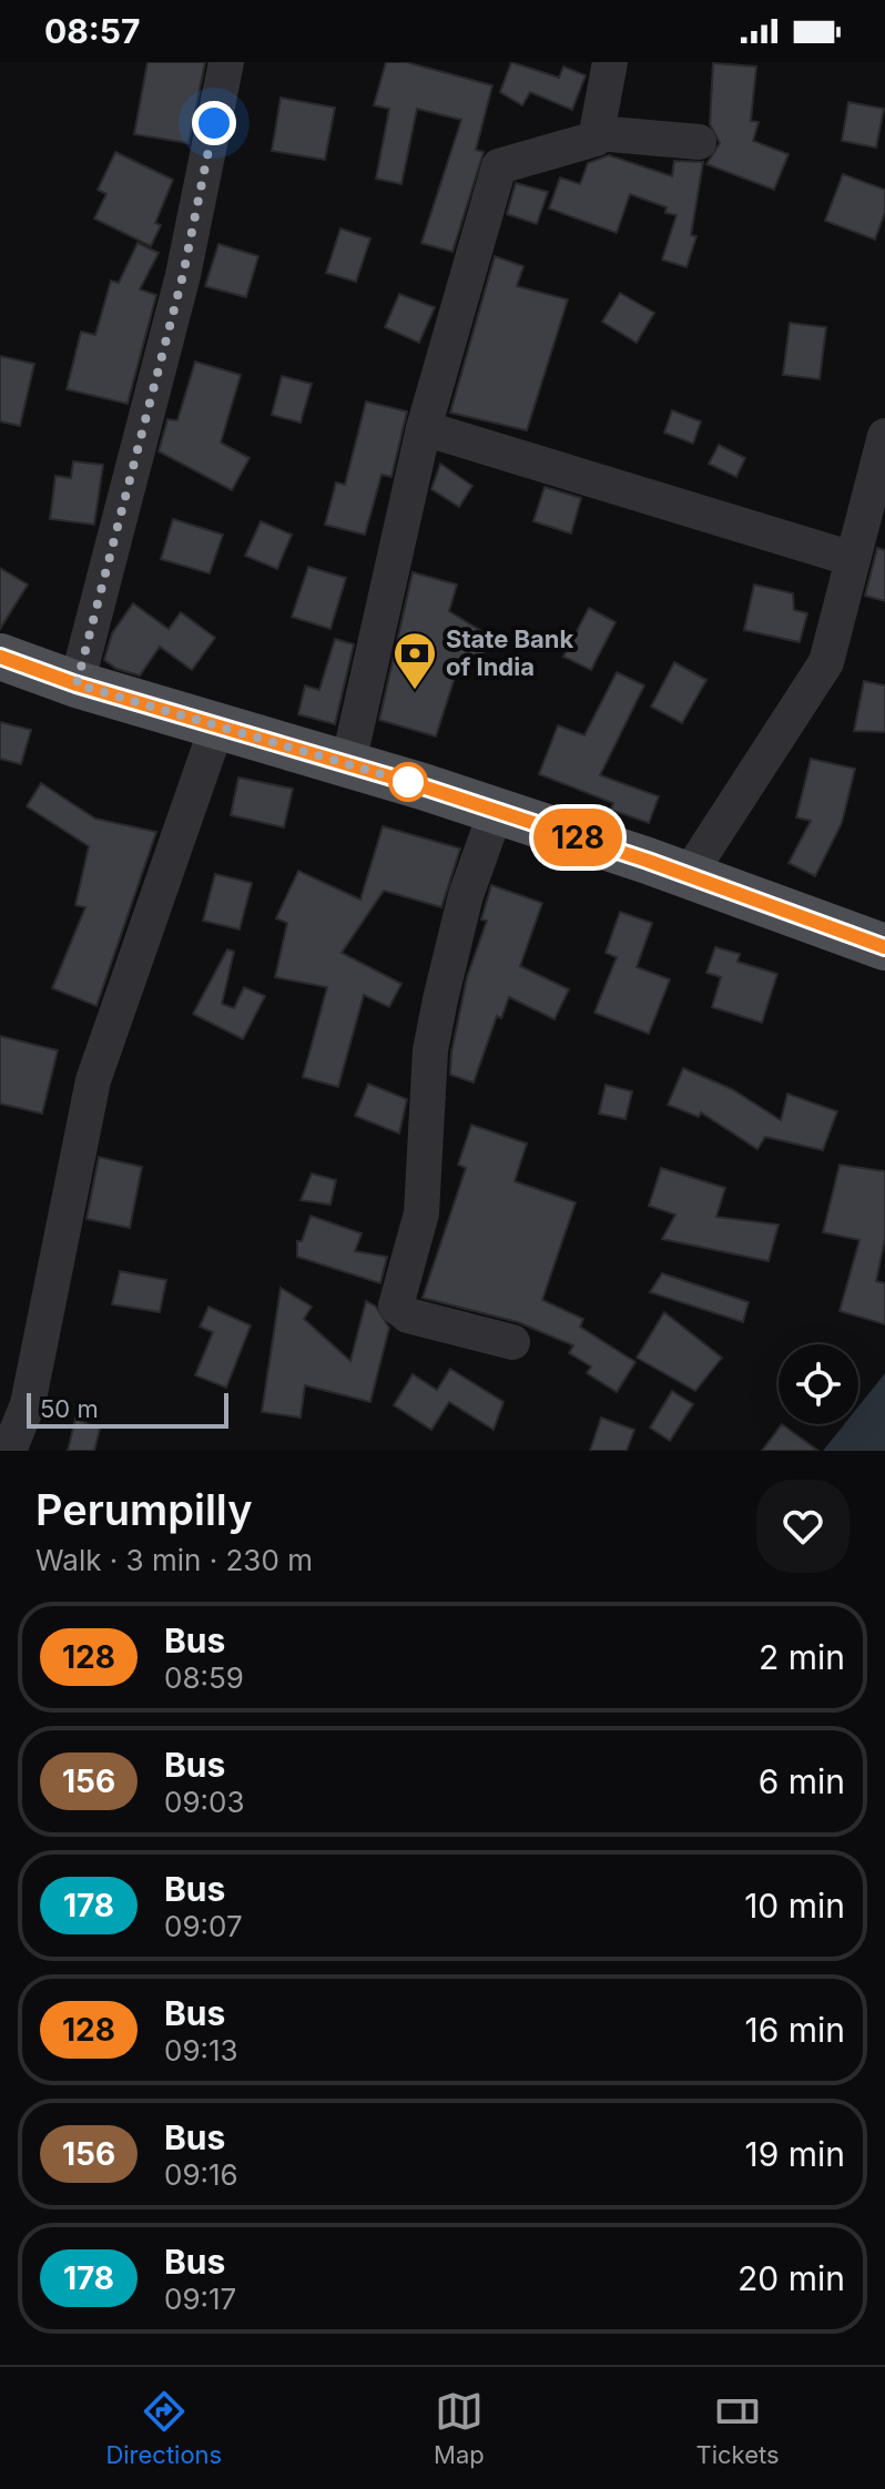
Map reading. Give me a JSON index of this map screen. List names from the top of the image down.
{
  "places": {
    "bank": ["State Bank of India"]
  },
  "lines": ["bus line 128"],
  "scale_bar": "50 m",
  "page": {
    "status": "08:57",
    "on_map": "128",
    "scale": "50 m",
    "heading": ["Perumpilly", "Walk · 3 min · 230 m"],
    "list": [
      {
        "mark": "128",
        "name": "Bus",
        "note": "08:59",
        "value": "2 min"
      },
      {
        "mark": "156",
        "name": "Bus",
        "note": "09:03",
        "value": "6 min"
      },
      {
        "mark": "178",
        "name": "Bus",
        "note": "09:07",
        "value": "10 min"
      },
      {
        "mark": "128",
        "name": "Bus",
        "note": "09:13",
        "value": "16 min"
      },
      {
        "mark": "156",
        "name": "Bus",
        "note": "09:16",
        "value": "19 min"
      },
      {
        "mark": "178",
        "name": "Bus",
        "note": "09:17",
        "value": "20 min"
      }
    ],
    "tabs": ["Directions", "Map", "Tickets"]
  }
}
